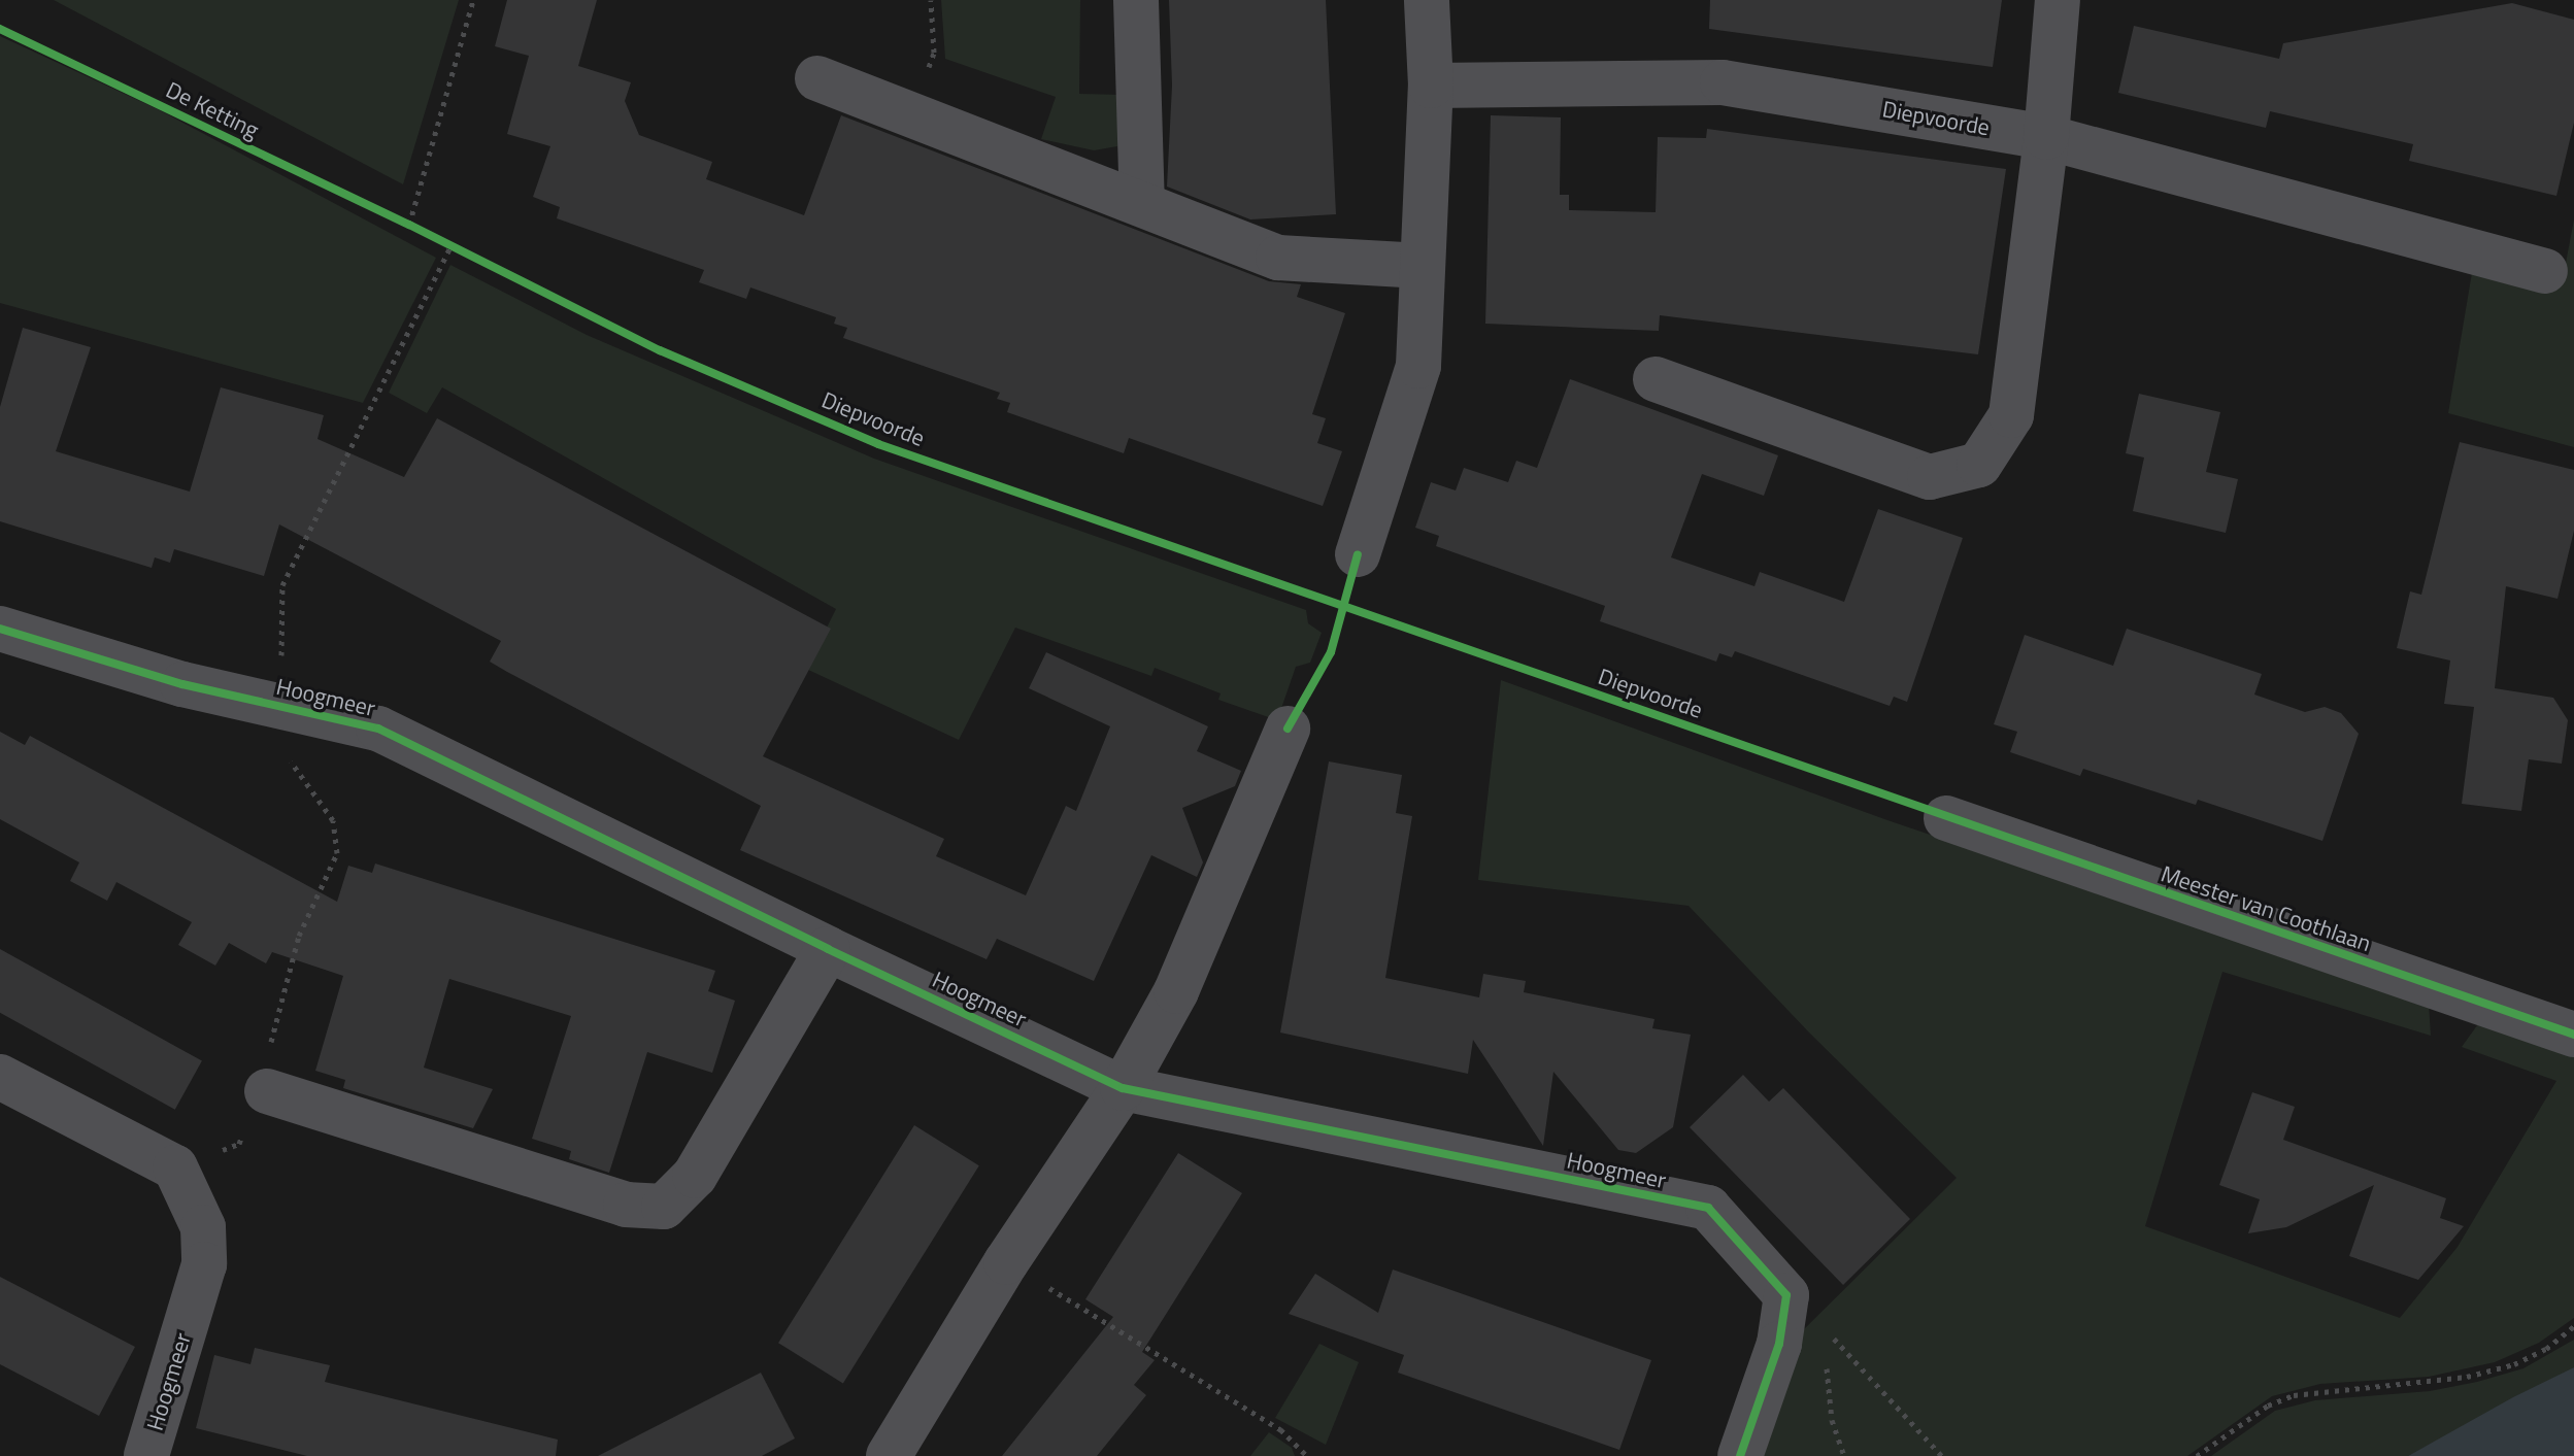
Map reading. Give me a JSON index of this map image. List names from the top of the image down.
{
  "streets": {
    "street": ["Diepvoorde", "Hoogmeer", "Meester van Coothlaan"],
    "cycle path": ["De Ketting"]
  }
}
